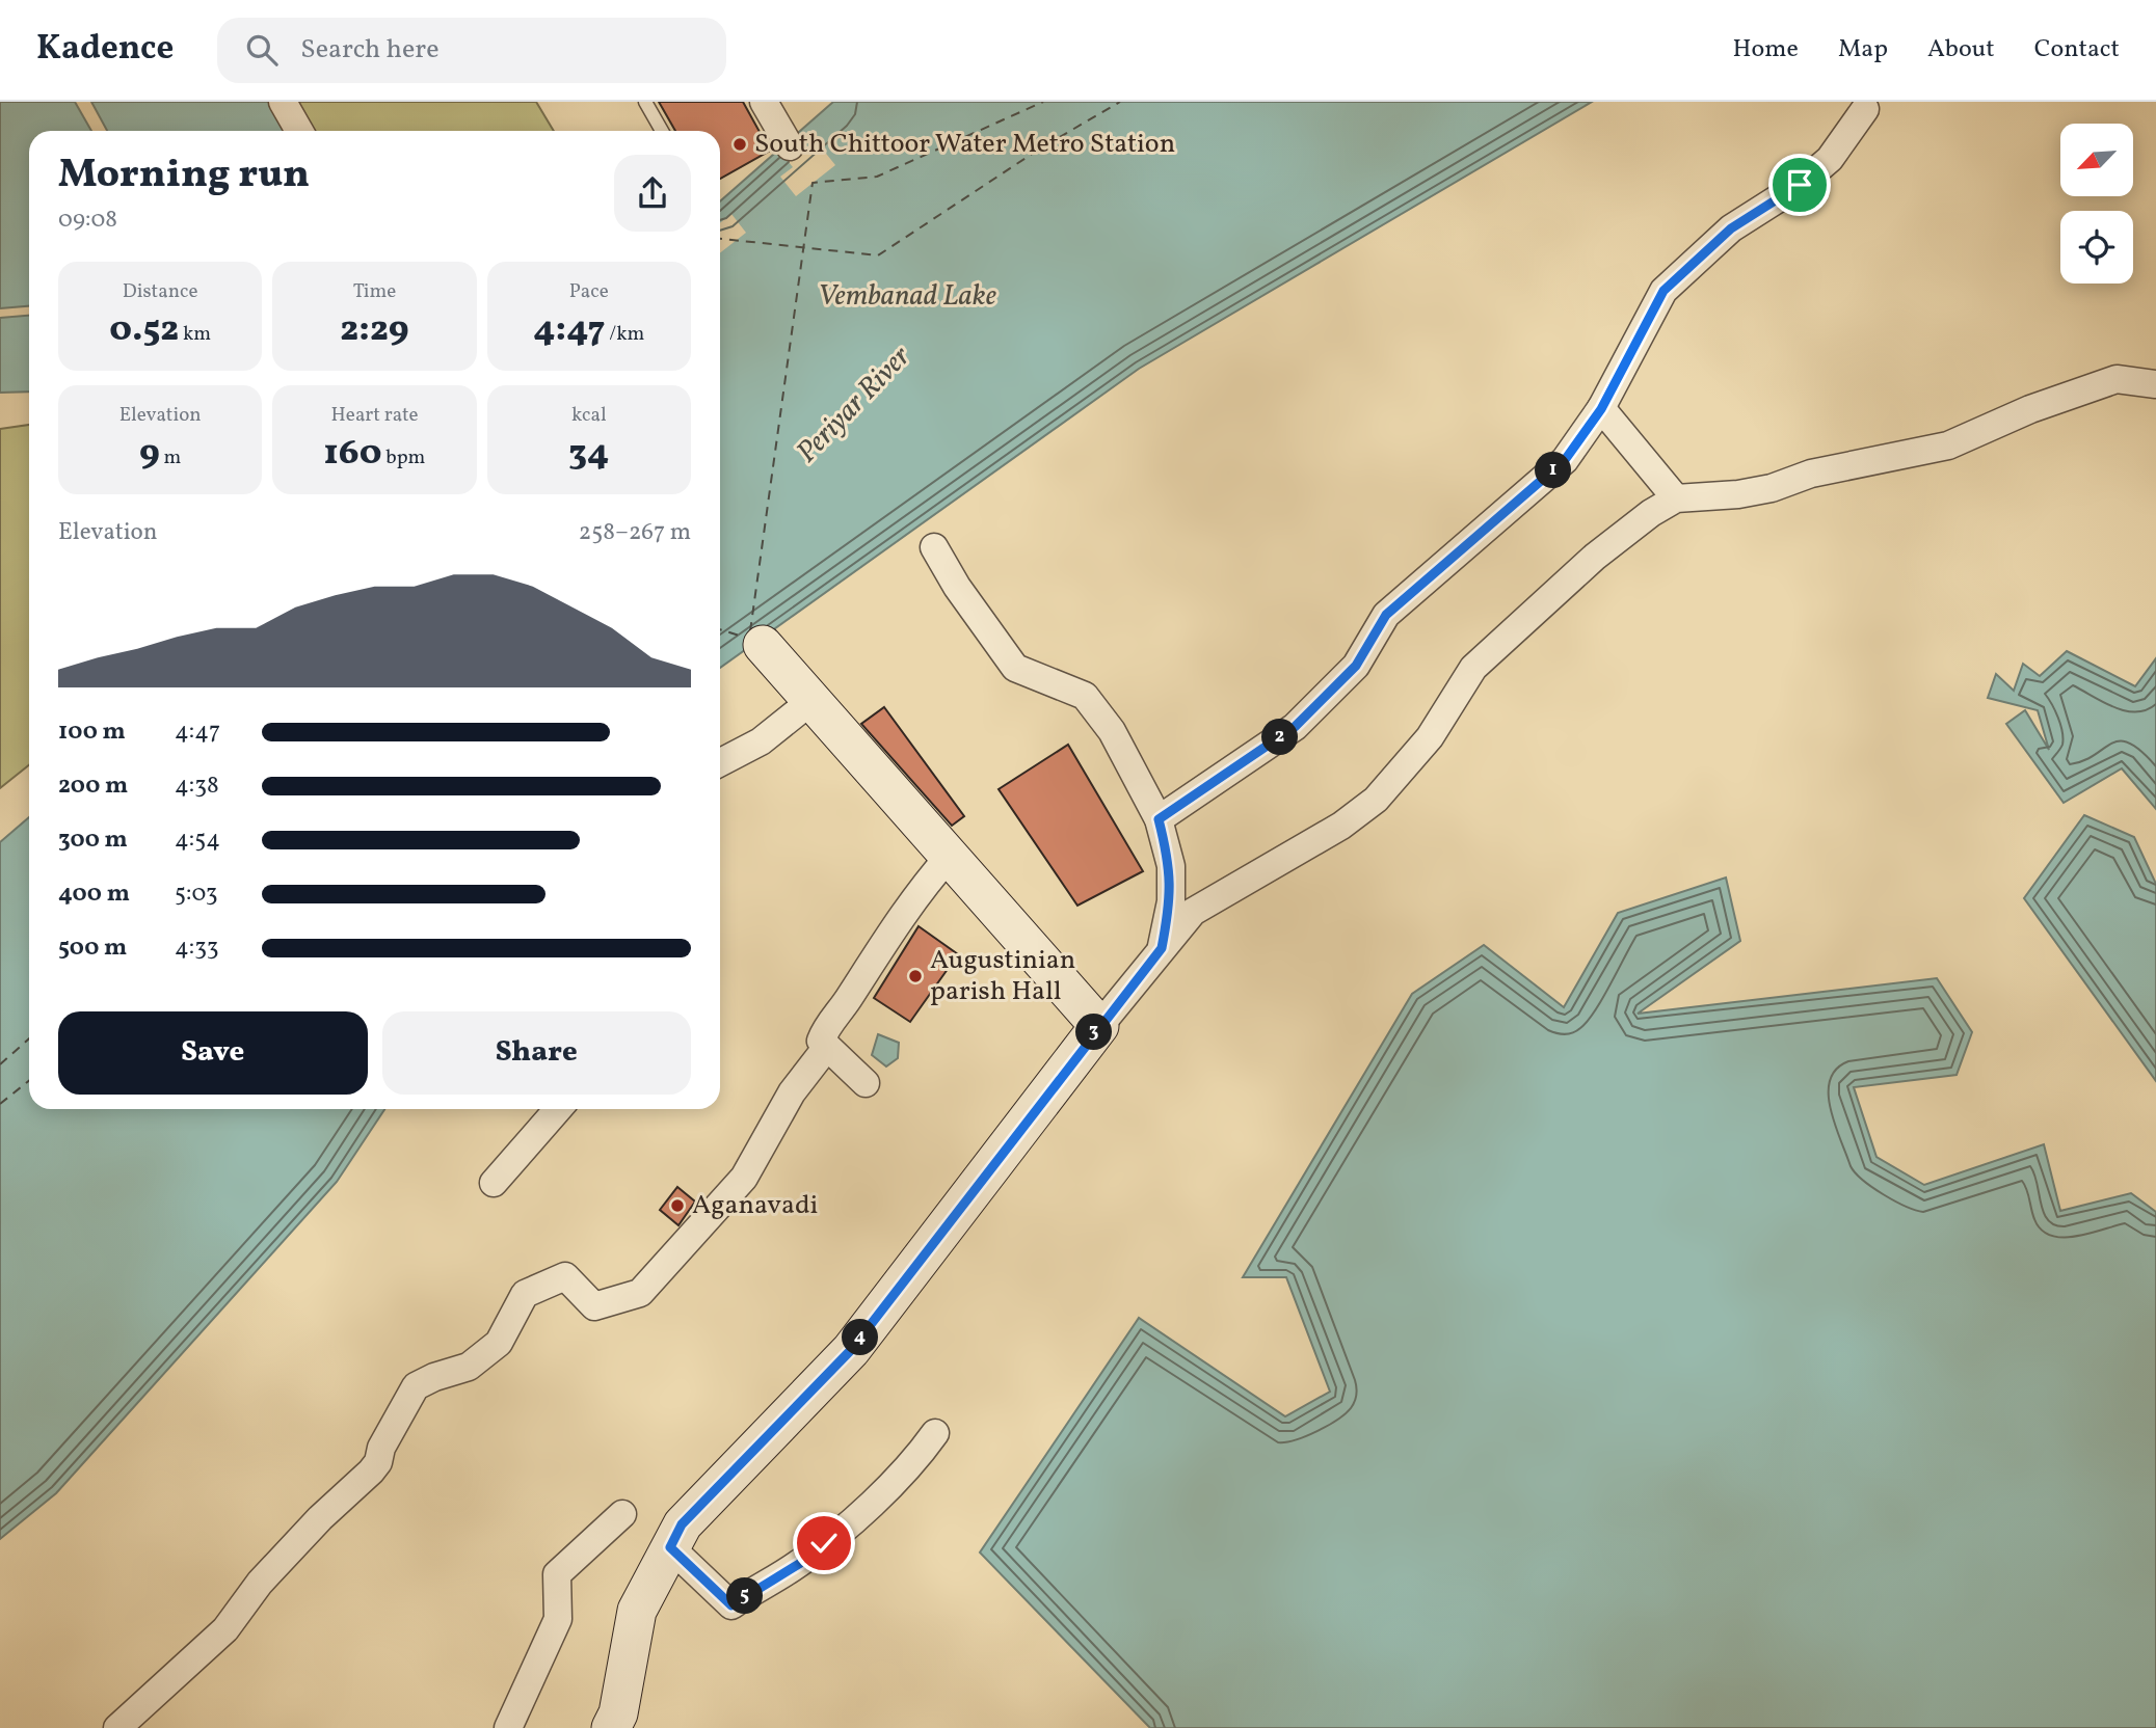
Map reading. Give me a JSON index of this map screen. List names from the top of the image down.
{
  "water": ["Vembanad Lake", "Periyar River"],
  "places": ["South Chittoor Water Metro Station", "Augustinian parish Hall", "Aganavadi"],
  "north": "bottom left",
  "page": {
    "header": "Kadence",
    "search": "Search here",
    "nav": [
      "Home",
      "Map",
      "About",
      "Contact"
    ],
    "heading": ["Morning run", "09:08"],
    "stats": [
      ["Distance", "0.52 km"],
      ["Time", "2:29"],
      ["Pace", "4:47 /km"],
      ["Elevation", "9 m"],
      ["Heart rate", "160 bpm"],
      ["kcal", "34"]
    ],
    "pins": [
      "1",
      "2",
      "3",
      "4",
      "5"
    ],
    "chart": ["Elevation", "258–267 m"],
    "list": [
      {
        "name": "100 m",
        "note": "4:47"
      },
      {
        "name": "200 m",
        "note": "4:38"
      },
      {
        "name": "300 m",
        "note": "4:54"
      },
      {
        "name": "400 m",
        "note": "5:03"
      },
      {
        "name": "500 m",
        "note": "4:33"
      }
    ],
    "buttons": ["Save", "Share"]
  }
}
